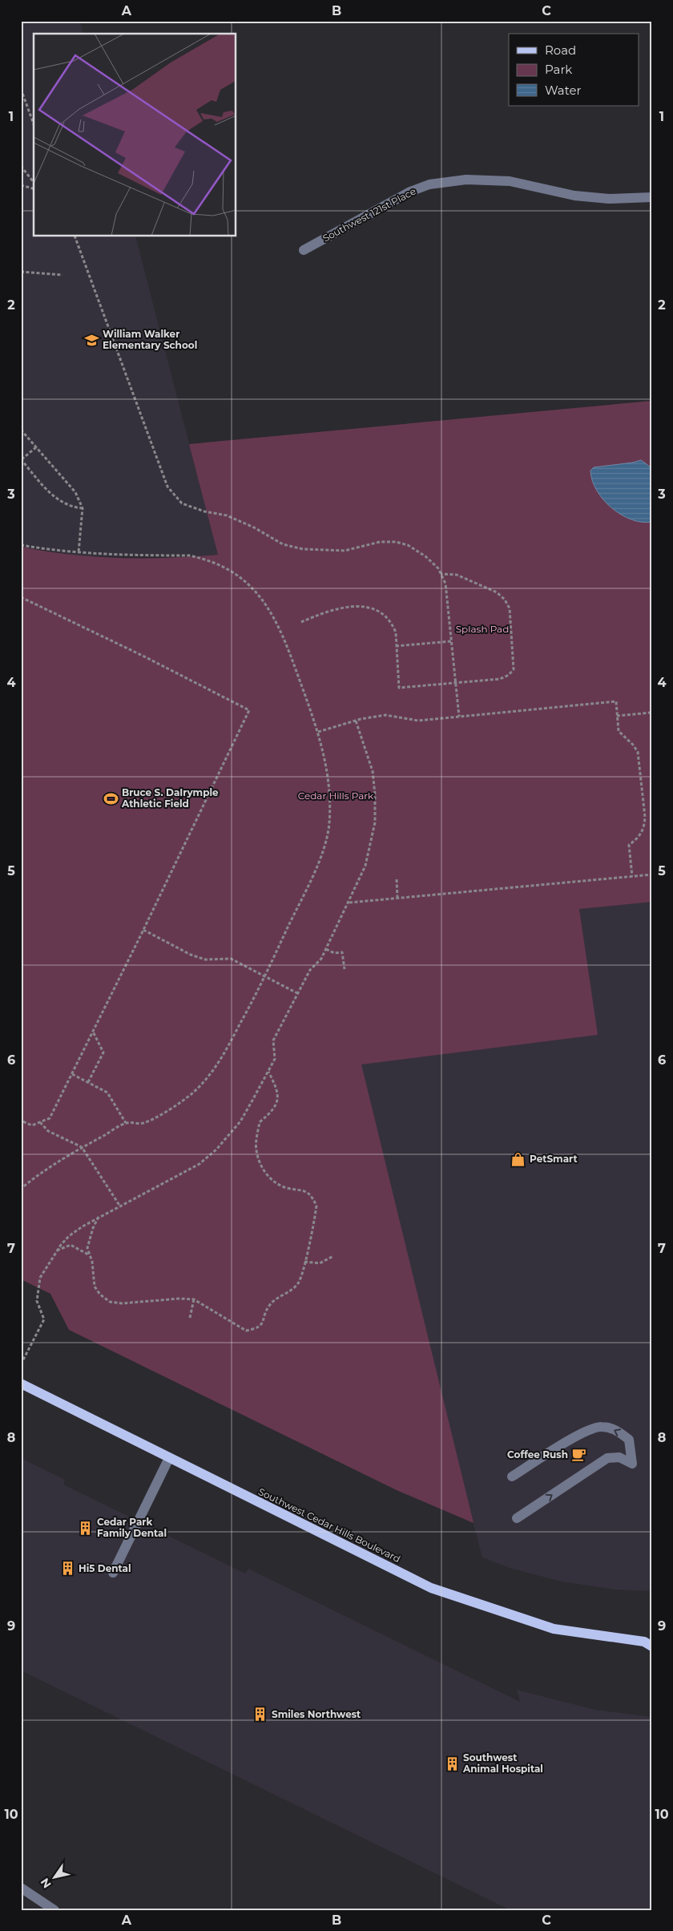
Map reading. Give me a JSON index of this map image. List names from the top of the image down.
{
  "streets": {
    "main road": ["Southwest Cedar Hills Boulevard"],
    "street": ["Southwest 121st Place"]
  },
  "parks": ["Splash Pad", "Cedar Hills Park"],
  "places": {
    "school or university": ["William Walker Elementary School"],
    "sports": ["Bruce S. DaIrymple Athletic Field"],
    "shop": ["PetSmart"],
    "cafe": ["Coffee Rush"],
    "building": [
      "Cedar Park Family Dental",
      "Hi5 Dental",
      "Smiles Northwest",
      "Southwest Animal Hospital"
    ]
  },
  "legend": ["Road", "Park", "Water"],
  "north": "bottom left",
  "grid": {
    "columns": ["A", "B", "C"],
    "rows": [
      "1",
      "2",
      "3",
      "4",
      "5",
      "6",
      "7",
      "8",
      "9",
      "10"
    ]
  }
}
